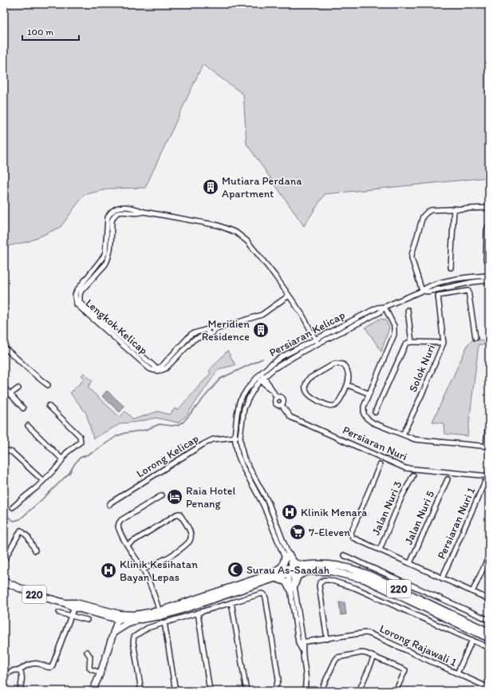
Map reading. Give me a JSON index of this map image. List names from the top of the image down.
{
  "streets": {
    "main road": ["220"],
    "street": [
      "Lengkok Kelicap",
      "Persiaran Kelicap",
      "Solok Nuri",
      "Persiaran Nuri",
      "Lorong Kelicap",
      "Jalan Nuri 3",
      "Jalan Nuri 5",
      "Persiaran Nuri 1",
      "Lorong Rajawali 1"
    ]
  },
  "crossings": [
    ["Lengkok Kelicap", "Persiaran Kelicap"],
    ["Persiaran Kelicap", "Persiaran Nuri"],
    ["Persiaran Kelicap", "Lorong Kelicap"],
    ["Persiaran Kelicap", "220"],
    ["Persiaran Kelicap", "Lorong Rajawali 1"],
    ["Persiaran Nuri", "Persiaran Nuri 1"]
  ],
  "places": {
    "building": ["Mutiara Perdana Apartment", "Meridien Residence"],
    "hotel": ["Raia Hotel Penang"],
    "hospital": ["Klinik Menara", "Klinik Kesihatan Bayan Lepas"],
    "supermarket": ["7-Eleven"],
    "mosque": ["Surau As-Saadah"]
  },
  "scale_bar": "100 m"
}
